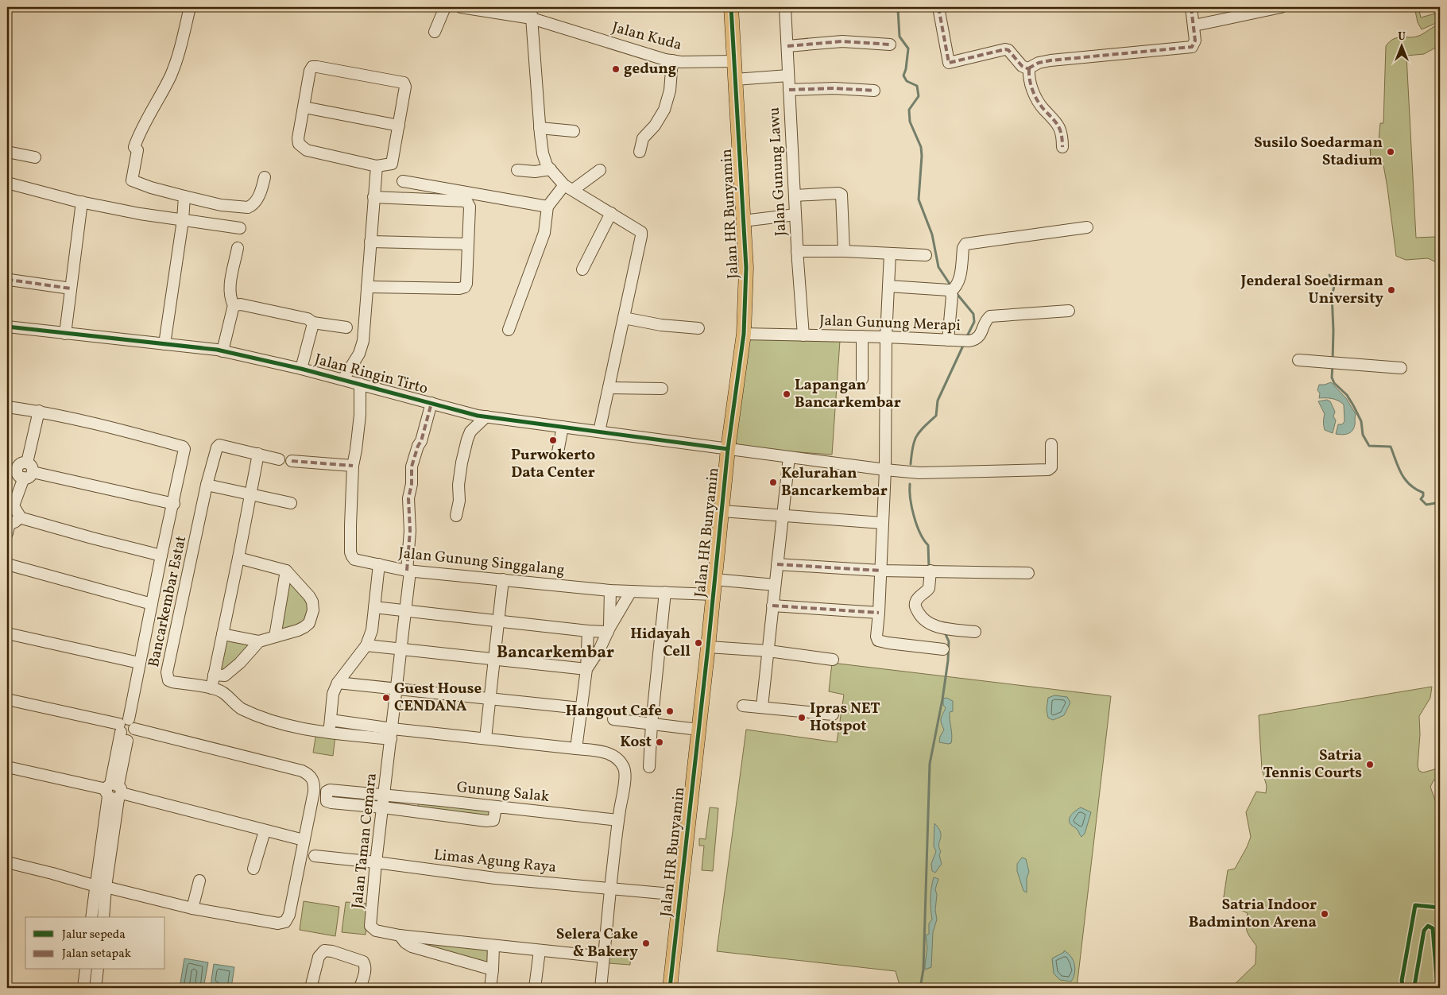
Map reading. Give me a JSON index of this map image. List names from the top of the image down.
{
  "streets": {
    "main road": ["Jalan HR Bunyamin"],
    "street": [
      "Jalan Kuda",
      "Jalan Gunung Lawu",
      "Jalan Gunung Merapi",
      "Jalan Ringin Tirto",
      "Jalan Gunung Singgalang",
      "Bancarkembar Estat",
      "Gunung Salak",
      "Jalan Taman Cemara",
      "Limas Agung Raya"
    ]
  },
  "crossings": [
    ["Jalan Kuda", "Jalan HR Bunyamin"],
    ["Jalan Gunung Lawu", "Jalan Gunung Merapi"],
    ["Jalan HR Bunyamin", "Jalan Gunung Merapi"],
    ["Jalan HR Bunyamin", "Jalan Ringin Tirto"],
    ["Jalan HR Bunyamin", "Jalan Gunung Singgalang"],
    ["Jalan HR Bunyamin", "Limas Agung Raya"],
    ["Jalan Ringin Tirto", "Jalan Gunung Singgalang"],
    ["Jalan Ringin Tirto", "Jalan Taman Cemara"],
    ["Jalan Gunung Singgalang", "Jalan Taman Cemara"],
    ["Bancarkembar Estat", "Jalan Taman Cemara"],
    ["Gunung Salak", "Jalan Taman Cemara"],
    ["Jalan Taman Cemara", "Limas Agung Raya"]
  ],
  "districts": ["Bancarkembar"],
  "places": [
    "gedung",
    "Susilo Soedarman Stadium",
    "Jenderal Soedirman University",
    "Lapangan Bancarkembar",
    "Purwokerto Data Center",
    "Kelurahan Bancarkembar",
    "Hidayah Cell",
    "Guest House CENDANA",
    "Hangout Cafe",
    "Ipras NET Hotspot",
    "Kost",
    "Satria Tennis Courts",
    "Satria Indoor Badminton Arena",
    "Selera Cake & Bakery"
  ],
  "legend": ["Jalur sepeda", "Jalan setapak"],
  "north": "top"
}
